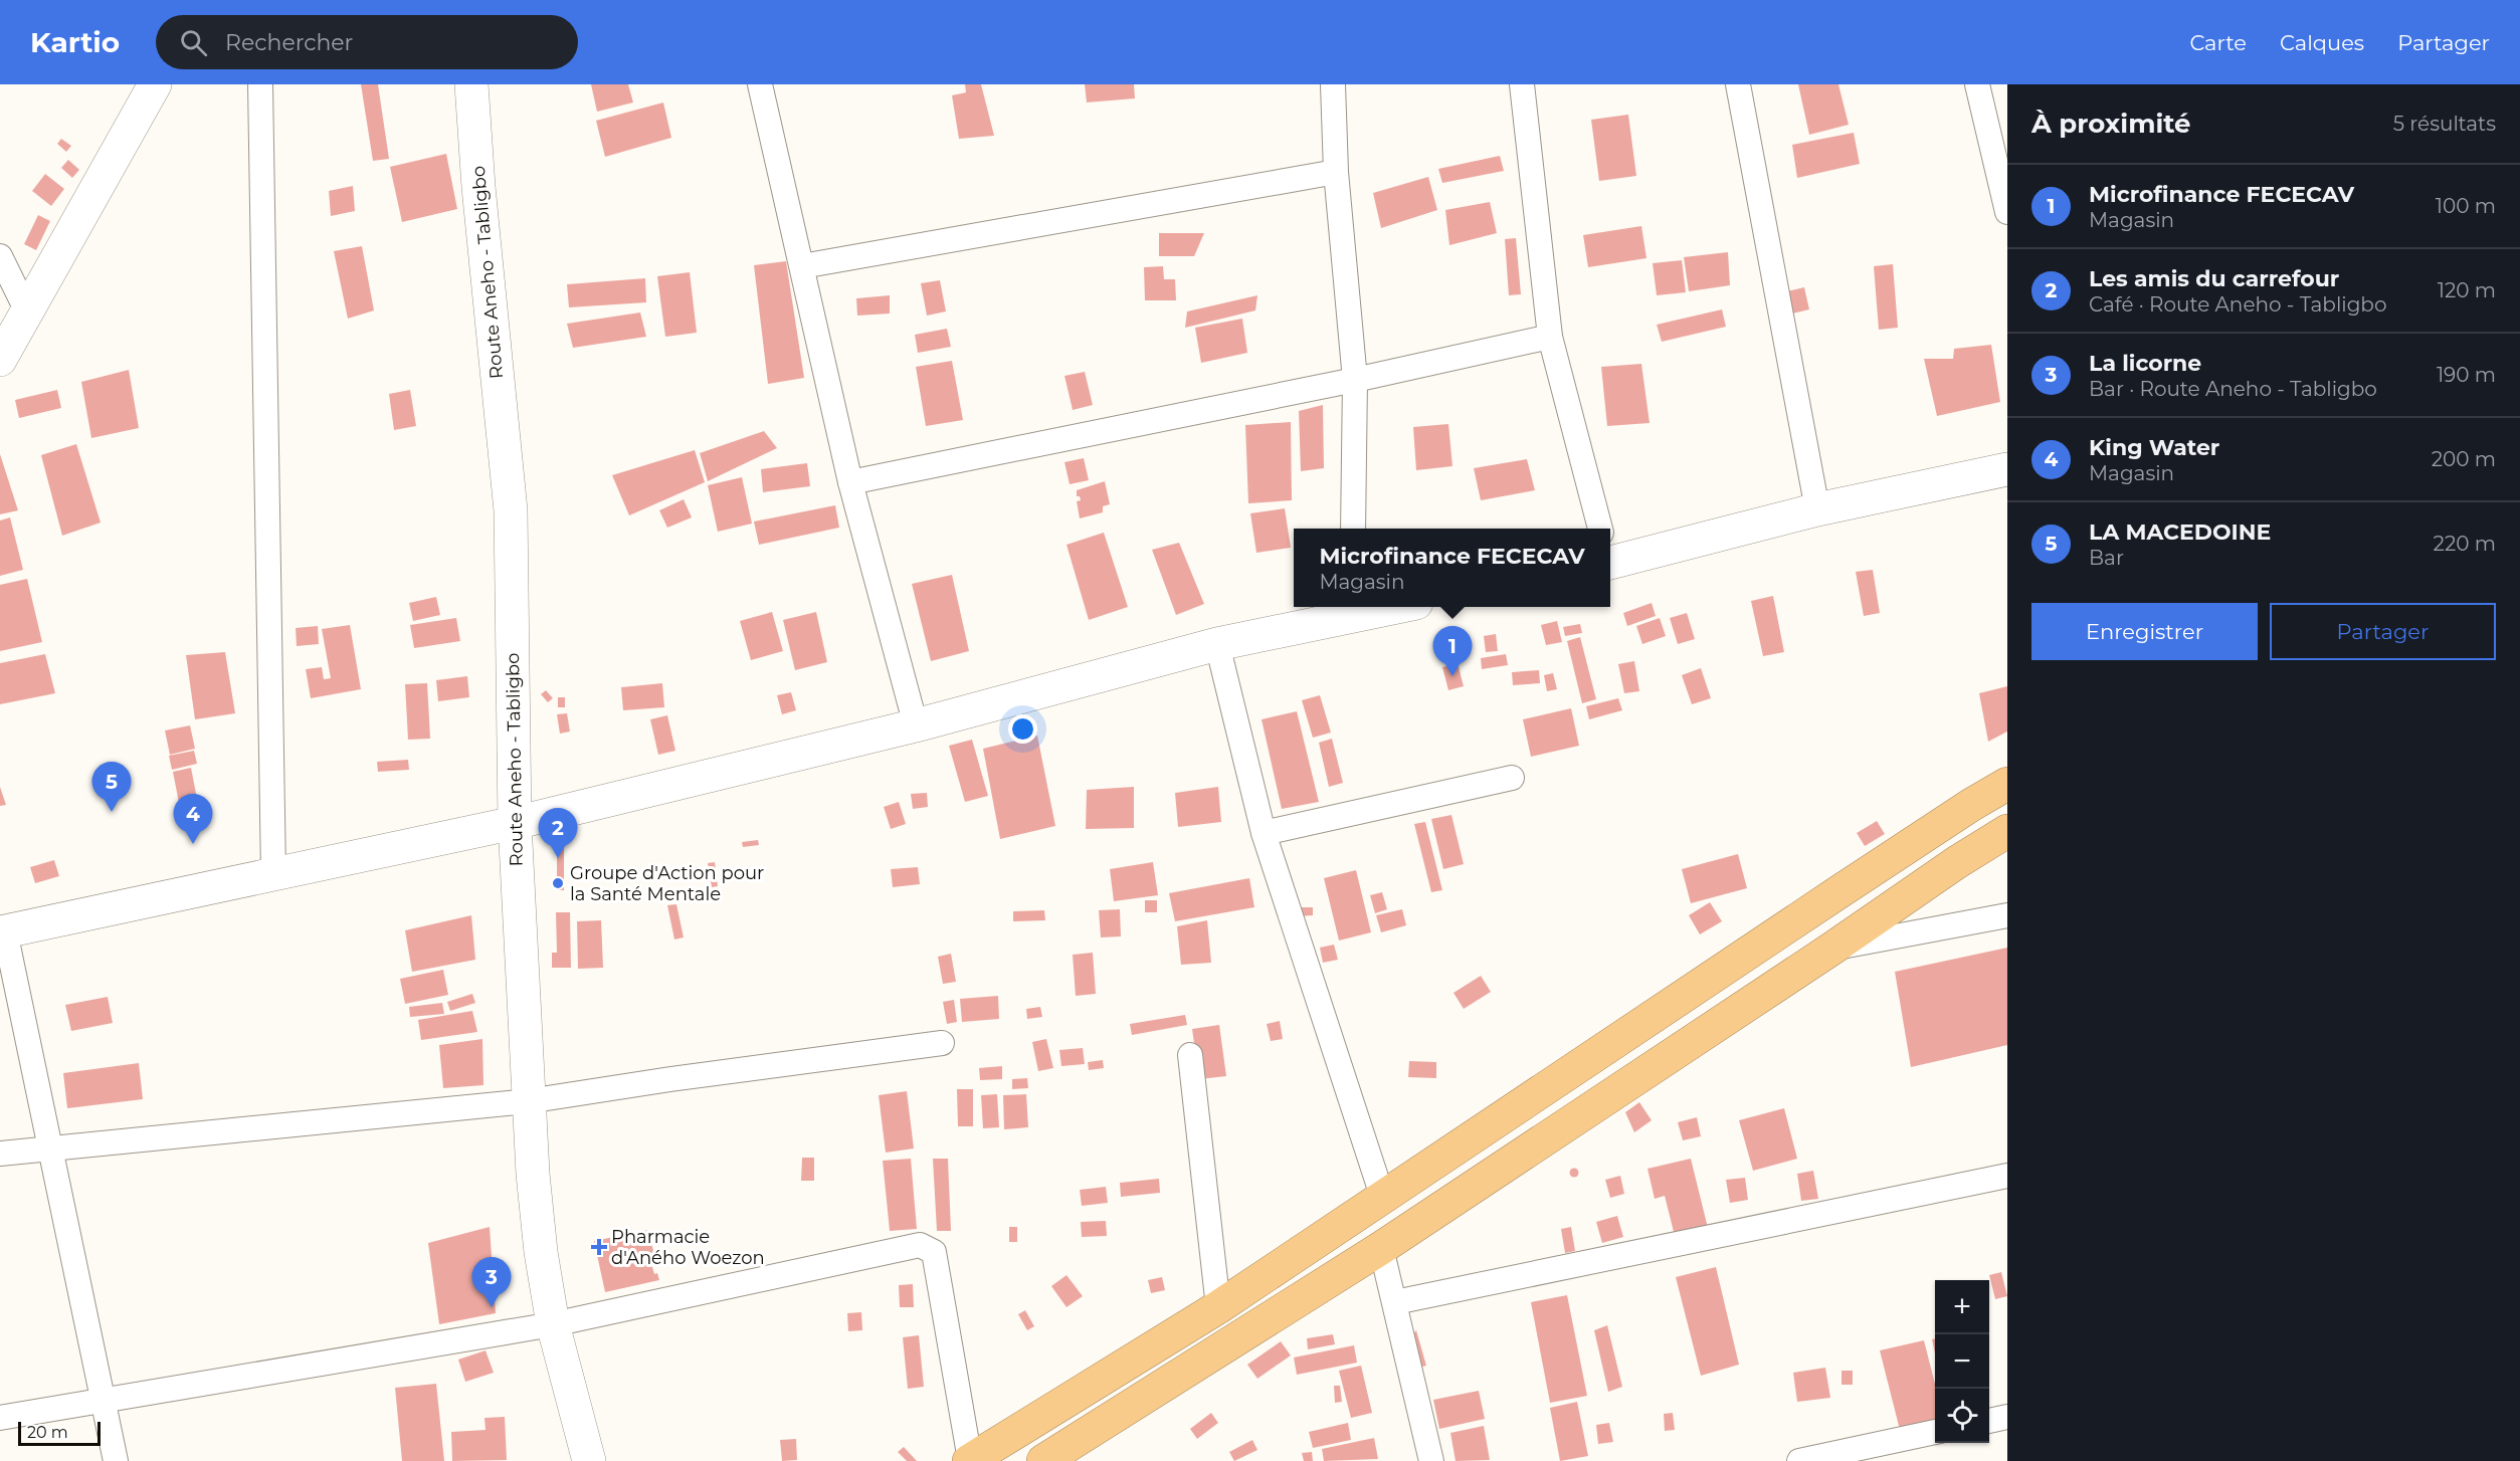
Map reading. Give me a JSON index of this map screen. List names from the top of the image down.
{
  "streets": {
    "street": ["Route Aneho - Tabligbo"]
  },
  "places": {
    "other": ["Groupe d'Action pour la Santé Mentale"],
    "health": ["Pharmacie d'Aného Woezon"]
  },
  "scale_bar": "20 m",
  "page": {
    "header": "Kartio",
    "search": "Rechercher",
    "nav": ["Carte", "Calques", "Partager"],
    "heading": ["À proximité", "5 résultats"],
    "list": [
      {
        "mark": "1",
        "name": "Microfinance FECECAV",
        "note": "Magasin",
        "value": "100 m"
      },
      {
        "mark": "2",
        "name": "Les amis du carrefour",
        "note": "Café · Route Aneho - Tabligbo",
        "value": "120 m"
      },
      {
        "mark": "3",
        "name": "La licorne",
        "note": "Bar · Route Aneho - Tabligbo",
        "value": "190 m"
      },
      {
        "mark": "4",
        "name": "King Water",
        "note": "Magasin",
        "value": "200 m"
      },
      {
        "mark": "5",
        "name": "LA MACEDOINE",
        "note": "Bar",
        "value": "220 m"
      }
    ],
    "popup": ["Microfinance FECECAV", "Magasin"],
    "buttons": ["Enregistrer", "Partager"],
    "pins": [
      "1",
      "5",
      "4",
      "2",
      "3"
    ],
    "map_buttons": ["+", "−"],
    "scale": "20 m"
  }
}
